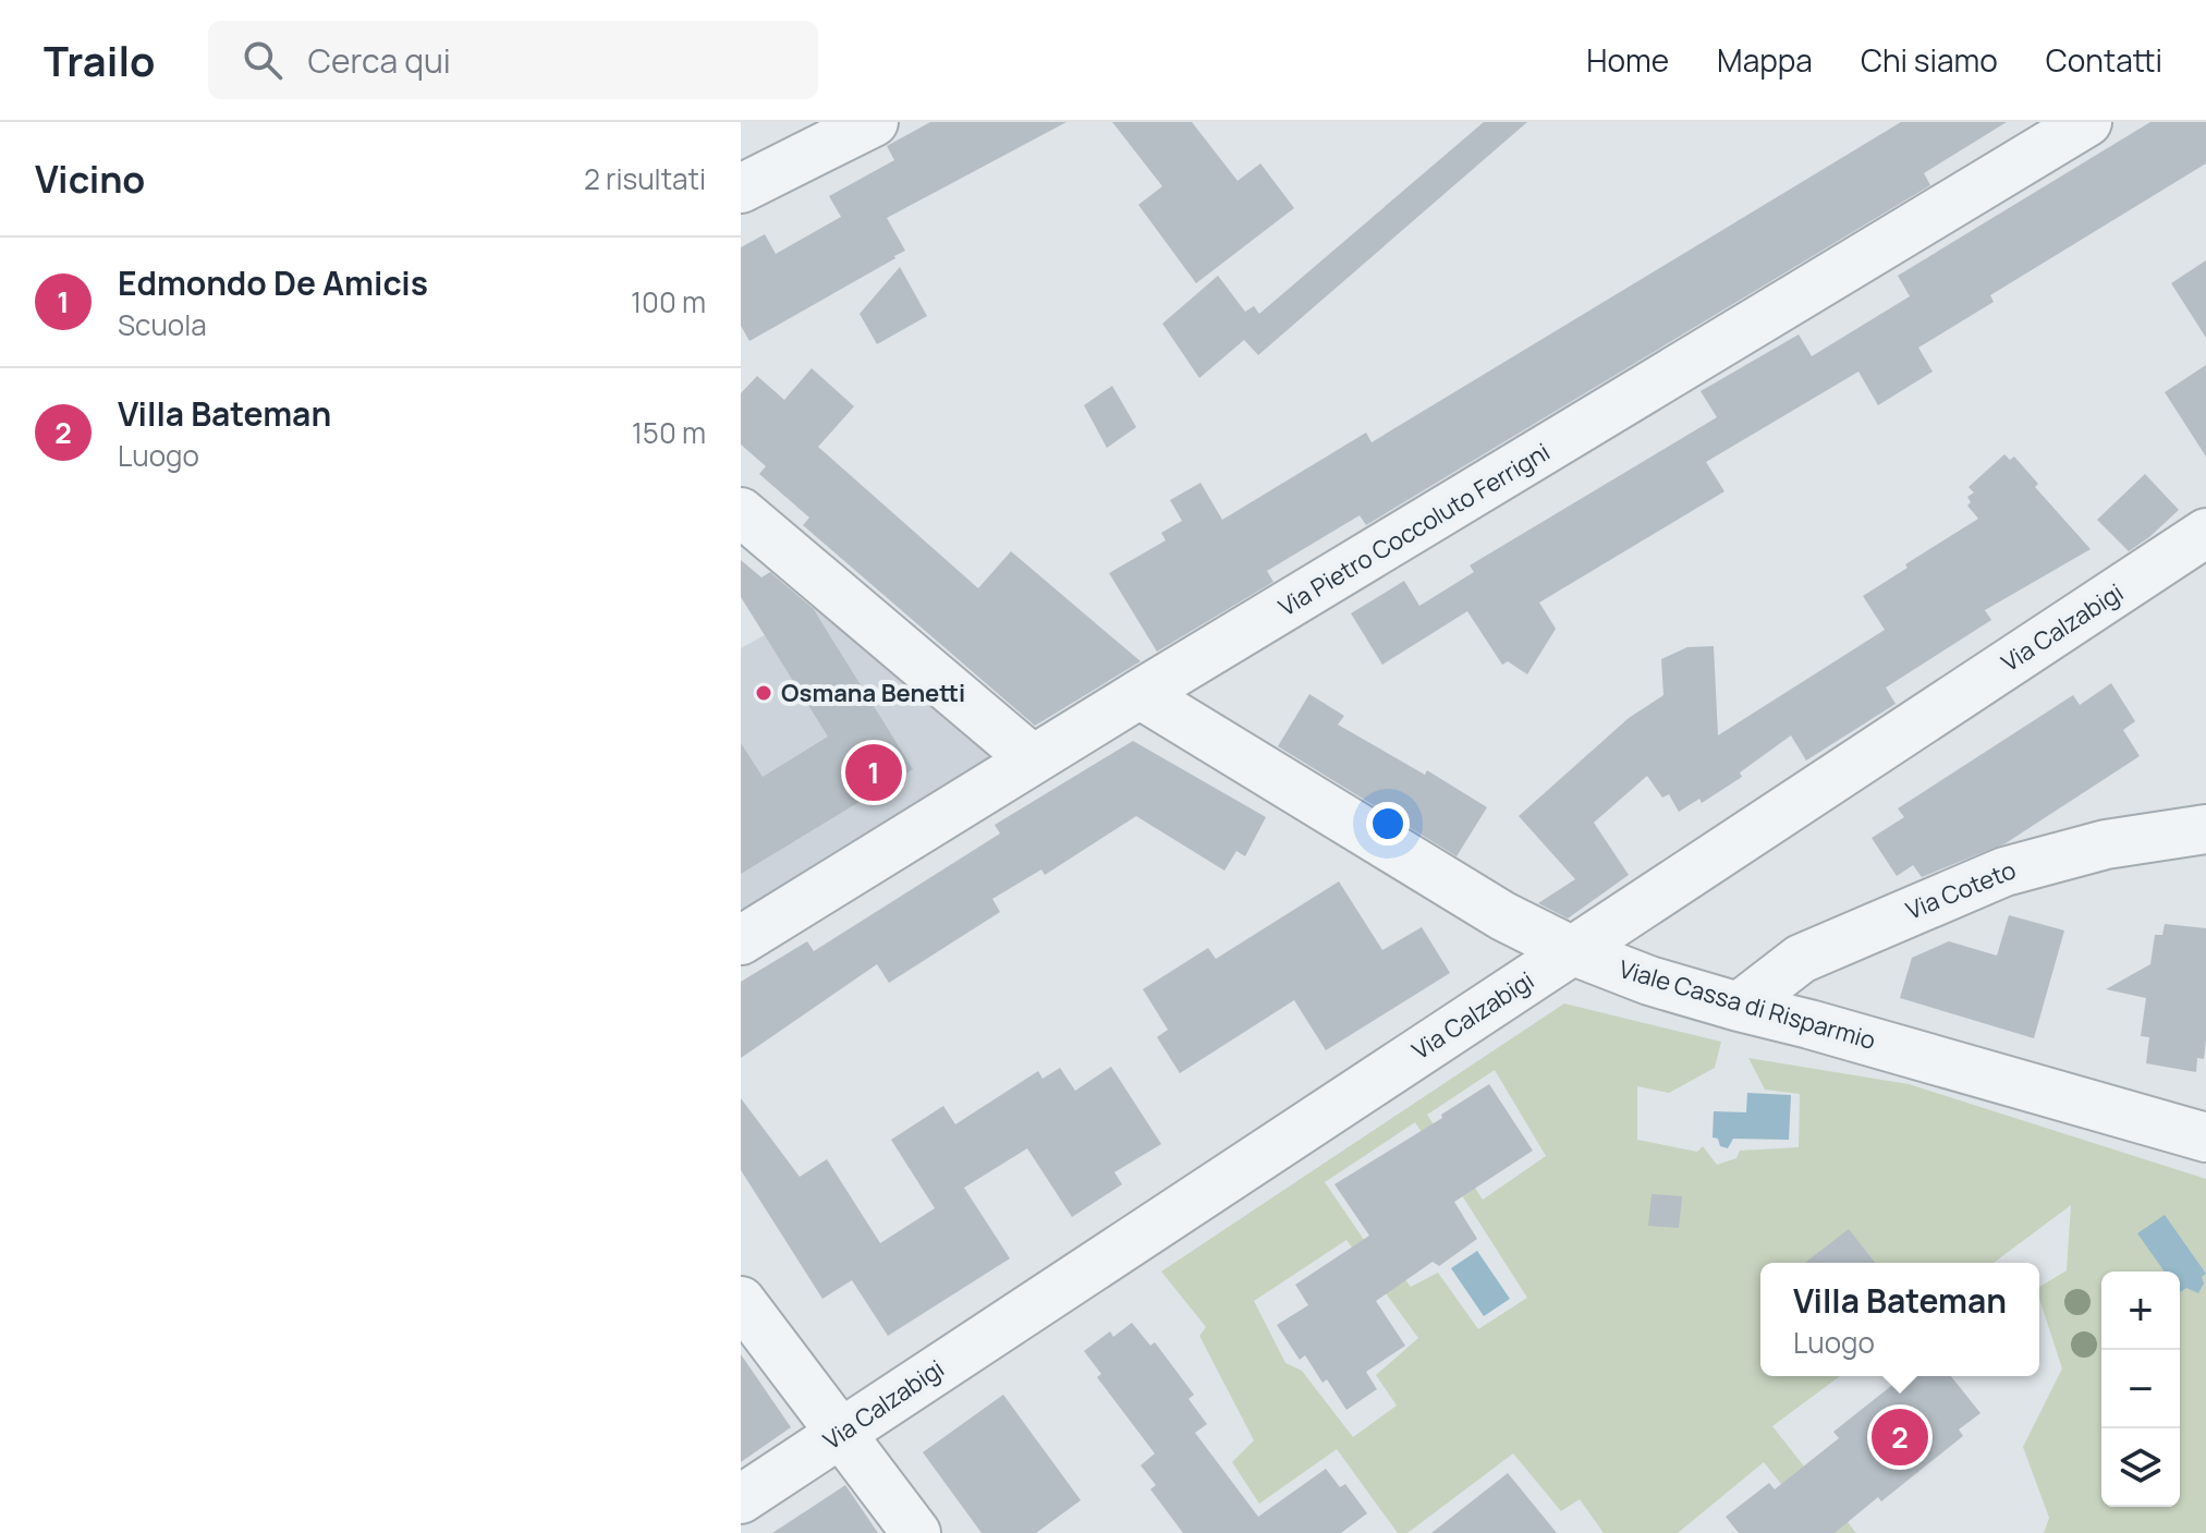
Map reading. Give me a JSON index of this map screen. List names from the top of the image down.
{
  "streets": {
    "street": [
      "Via Pietro Coccoluto Ferrigni",
      "Via Calzabigi",
      "Via Coteto",
      "Viale Cassa di Risparmio"
    ]
  },
  "crossings": [
    ["Via Pietro Coccoluto Ferrigni", "Viale Cassa di Risparmio"],
    ["Via Calzabigi", "Viale Cassa di Risparmio"],
    ["Via Coteto", "Viale Cassa di Risparmio"]
  ],
  "places": ["Osmana Benetti"],
  "page": {
    "header": "Trailo",
    "search": "Cerca qui",
    "nav": [
      "Home",
      "Mappa",
      "Chi siamo",
      "Contatti"
    ],
    "heading": ["Vicino", "2 risultati"],
    "list": [
      {
        "mark": "1",
        "name": "Edmondo De Amicis",
        "note": "Scuola",
        "value": "100 m"
      },
      {
        "mark": "2",
        "name": "Villa Bateman",
        "note": "Luogo",
        "value": "150 m"
      }
    ],
    "pins": ["1", "2"],
    "popup": ["Villa Bateman", "Luogo"],
    "map_buttons": ["+", "−"]
  }
}
